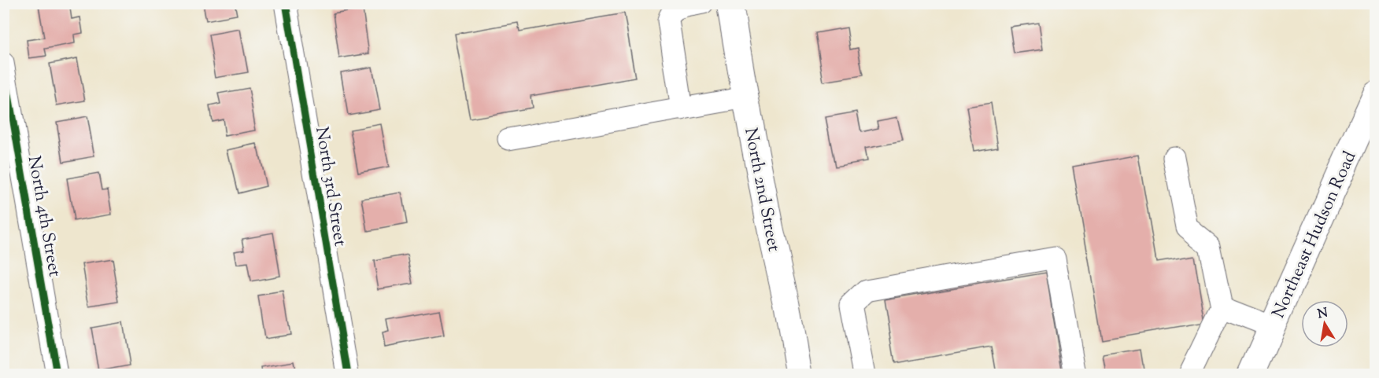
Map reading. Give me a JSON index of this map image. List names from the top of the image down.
{
  "streets": {
    "main road": ["North 2nd Street", "Northeast Hudson Road"],
    "street": ["North 3rd Street", "North 4th Street"]
  },
  "north": "top"
}
